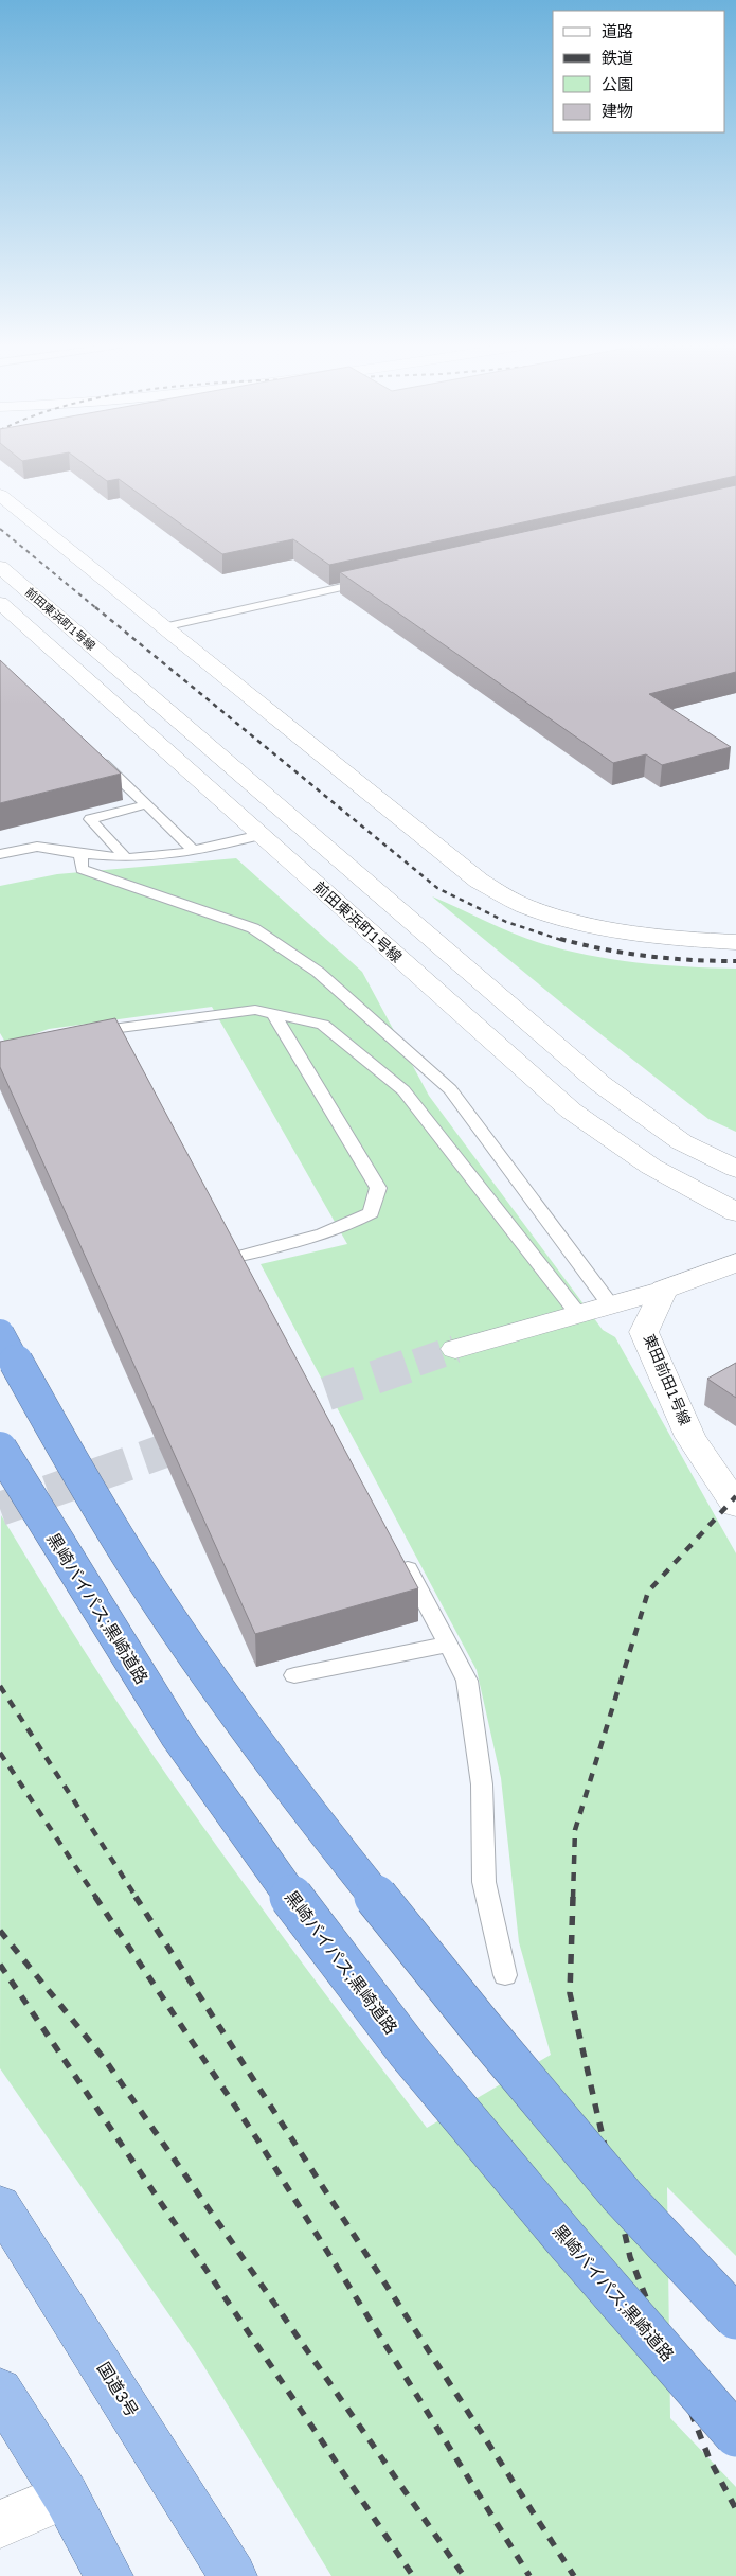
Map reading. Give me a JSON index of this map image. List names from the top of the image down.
{
  "streets": {
    "highway": ["黒崎バイパス;黒崎道路", "国道3号"],
    "street": ["前田東浜町1号線", "東田前田1号線"]
  },
  "legend": [
    "道路",
    "鉄道",
    "公園",
    "建物"
  ]
}
